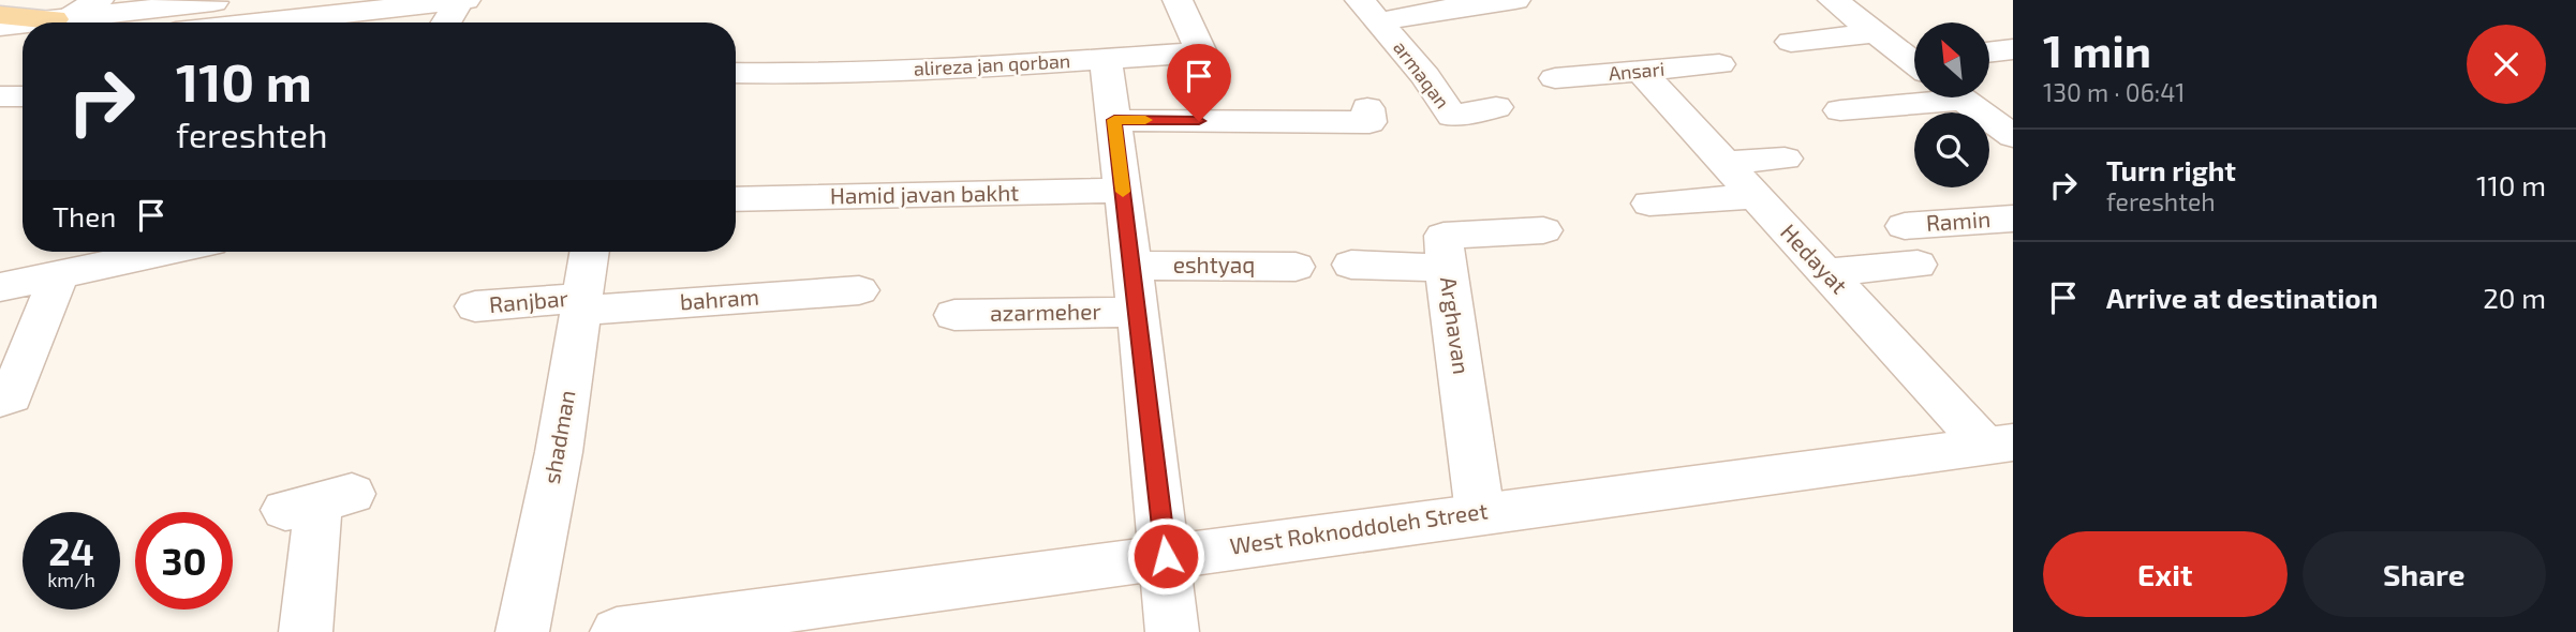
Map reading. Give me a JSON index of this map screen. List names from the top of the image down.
{
  "streets": {
    "street": [
      "alireza jan qorban",
      "Ansari",
      "armaqan",
      "Hamid javan bakht",
      "Ramin",
      "Hedayat",
      "eshtyaq",
      "bahram",
      "Ranjbar",
      "azarmeher",
      "Arghavan",
      "shadman",
      "West Roknoddoleh Street"
    ]
  },
  "crossings": [
    ["Ansari", "Hedayat"],
    ["Hedayat", "West Roknoddoleh Street"],
    ["bahram", "Ranjbar"],
    ["bahram", "shadman"],
    ["Ranjbar", "shadman"],
    ["Arghavan", "West Roknoddoleh Street"]
  ],
  "north": "top left",
  "page": {
    "heading": ["1 min", "130 m · 06:41"],
    "turn": ["110 m", "fereshteh"],
    "list": [
      {
        "name": "Turn right",
        "note": "fereshteh",
        "value": "110 m"
      },
      {
        "name": "Arrive at destination",
        "value": "20 m"
      }
    ],
    "then": "Then",
    "speed": "24 km/h",
    "limit": "30",
    "buttons": ["Exit", "Share"]
  }
}
